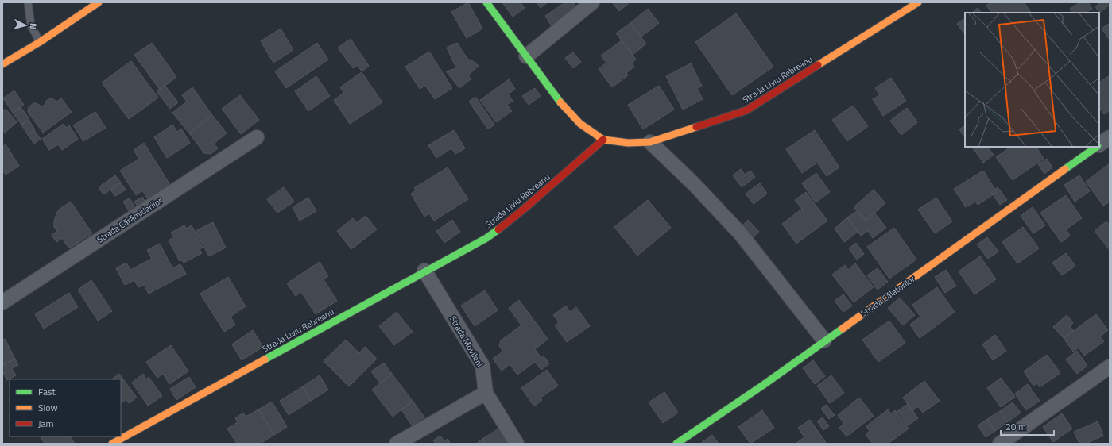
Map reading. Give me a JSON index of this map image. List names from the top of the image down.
{
  "streets": {
    "street": [
      "Strada Liviu Rebreanu",
      "Strada Cărămidarilor",
      "Strada Călătorilor",
      "Strada Movileni"
    ]
  },
  "crossings": [
    ["Strada Liviu Rebreanu", "Strada Movileni"]
  ],
  "legend": ["Fast", "Slow", "Jam"],
  "scale_bar": "20 m",
  "north": "right"
}
